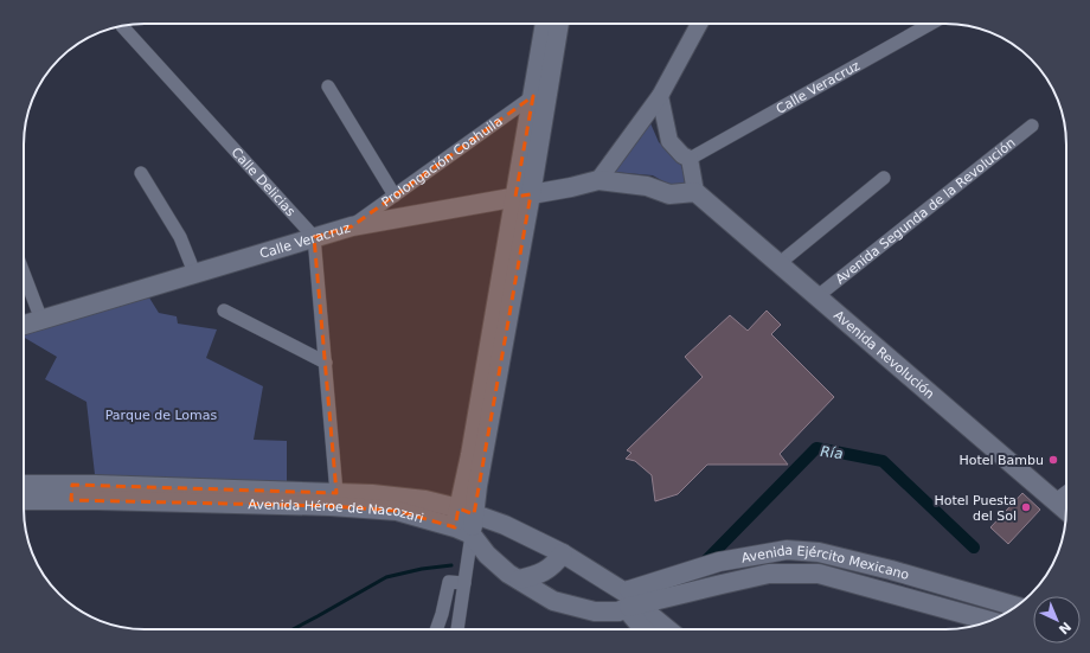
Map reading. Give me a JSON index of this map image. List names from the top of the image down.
{
  "streets": {
    "main road": [
      "Calle Veracruz",
      "Avenida Revolución",
      "Avenida Héroe de Nacozari",
      "Avenida Ejército Mexicano"
    ],
    "street": ["Prolongación Coahuila", "Calle Delicias", "Avenida Segunda de la Revolución"]
  },
  "crossings": [
    ["Calle Veracruz", "Prolongación Coahuila"],
    ["Calle Veracruz", "Calle Delicias"],
    ["Avenida Segunda de la Revolución", "Avenida Revolución"],
    ["Avenida Héroe de Nacozari", "Avenida Ejército Mexicano"]
  ],
  "water": ["Ría"],
  "parks": ["Parque de Lomas"],
  "places": ["Hotel Bambu", "Hotel Puesta del Sol"],
  "north": "bottom right"
}
